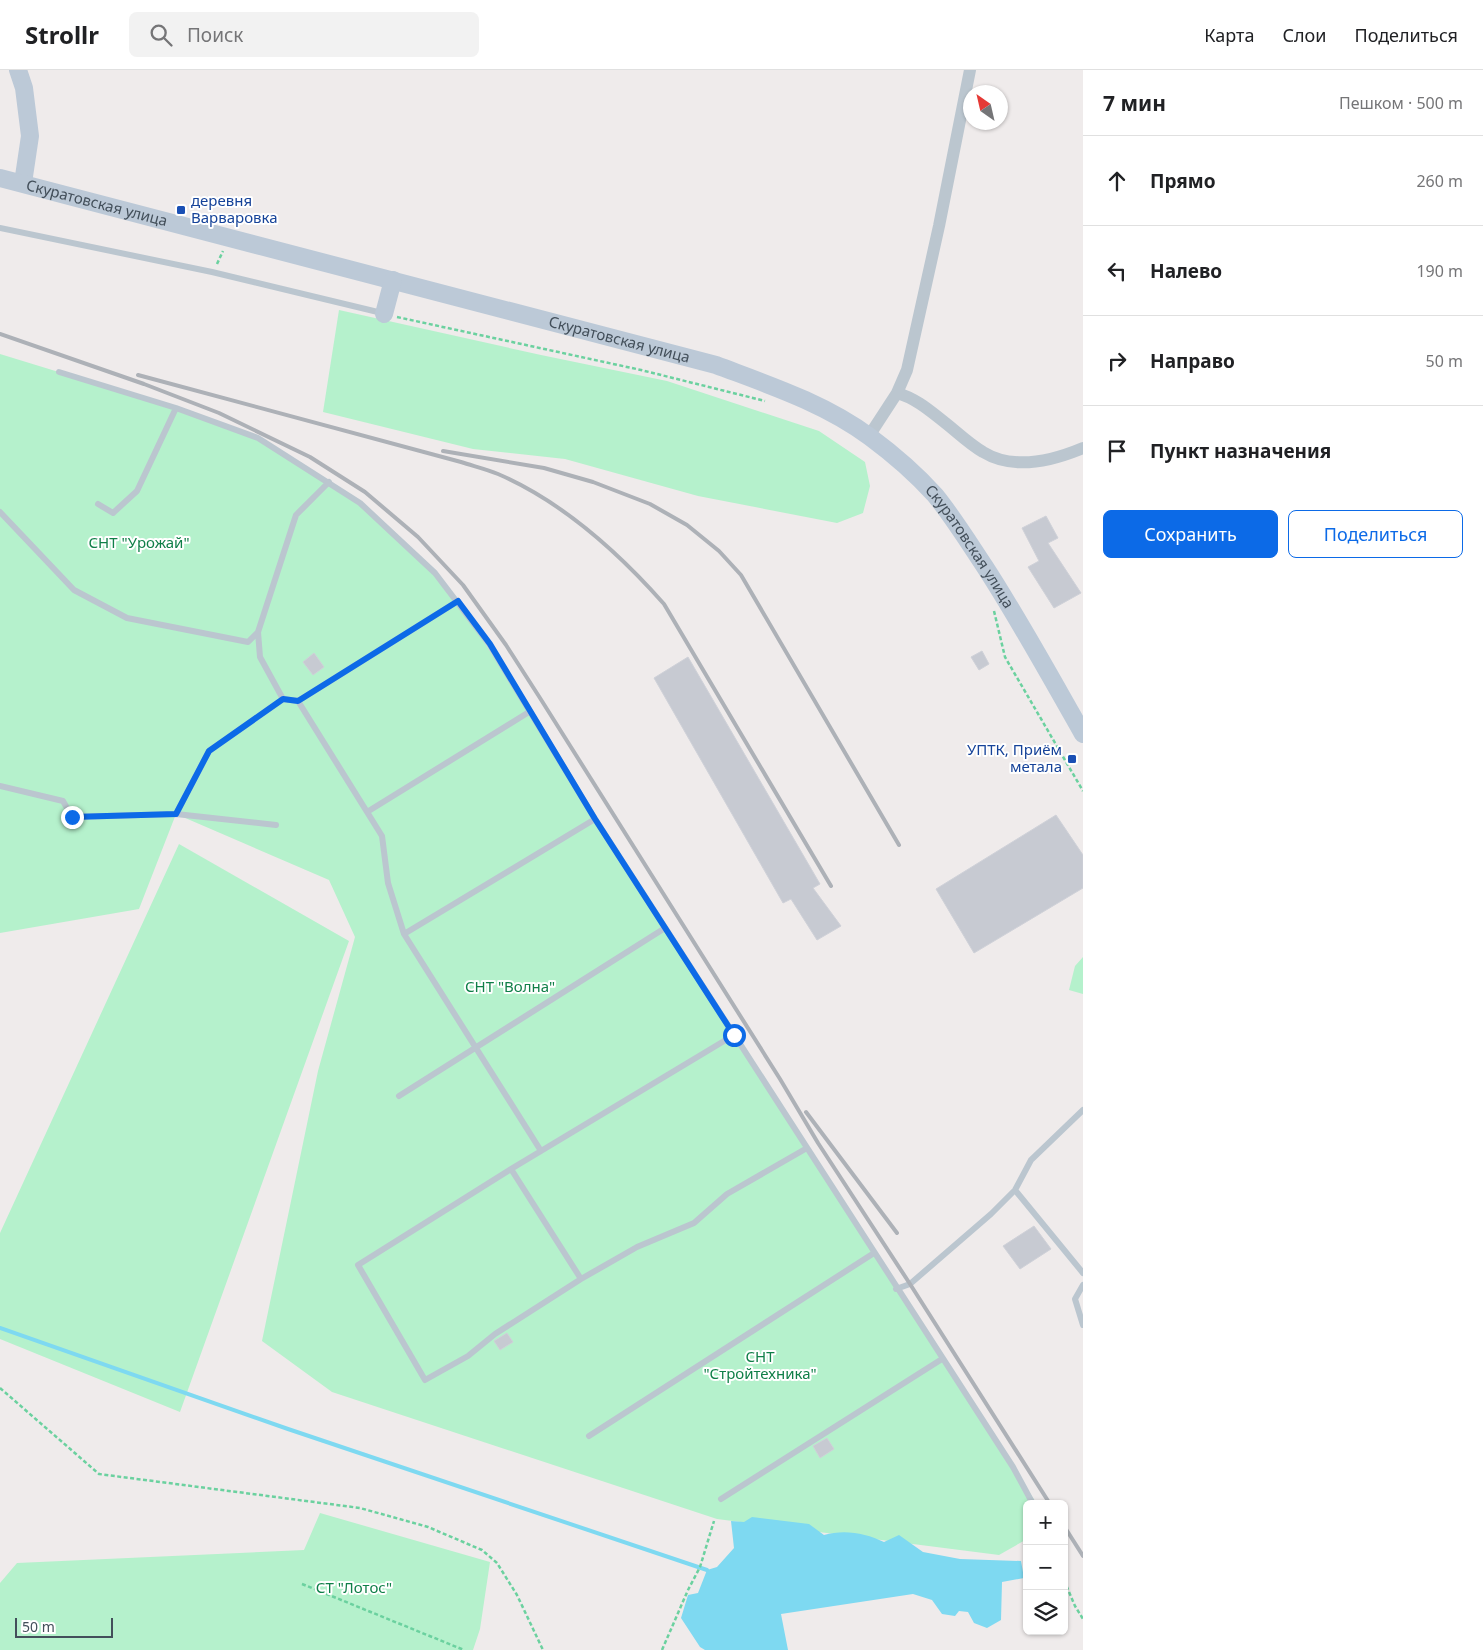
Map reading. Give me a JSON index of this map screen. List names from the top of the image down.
{
  "streets": {
    "street": ["Скуратовская улица"]
  },
  "parks": [
    "СНТ \"Урожай\"",
    "СНТ \"Волна\"",
    "СНТ \"Стройтехника\"",
    "СТ \"Лотос\""
  ],
  "places": {
    "transit": ["деревня Варваровка", "УПТК, Приём метала"]
  },
  "scale_bar": "50 m",
  "north": "top left",
  "page": {
    "header": "Strollr",
    "search": "Поиск",
    "nav": ["Карта", "Слои", "Поделиться"],
    "heading": ["7 мин", "Пешком · 500 m"],
    "list": [
      ["Прямо", "260 m"],
      ["Налево", "190 m"],
      ["Направо", "50 m"],
      "Пункт назначения"
    ],
    "buttons": ["Сохранить", "Поделиться"],
    "map_buttons": ["+", "−"],
    "scale": "50 m"
  }
}
